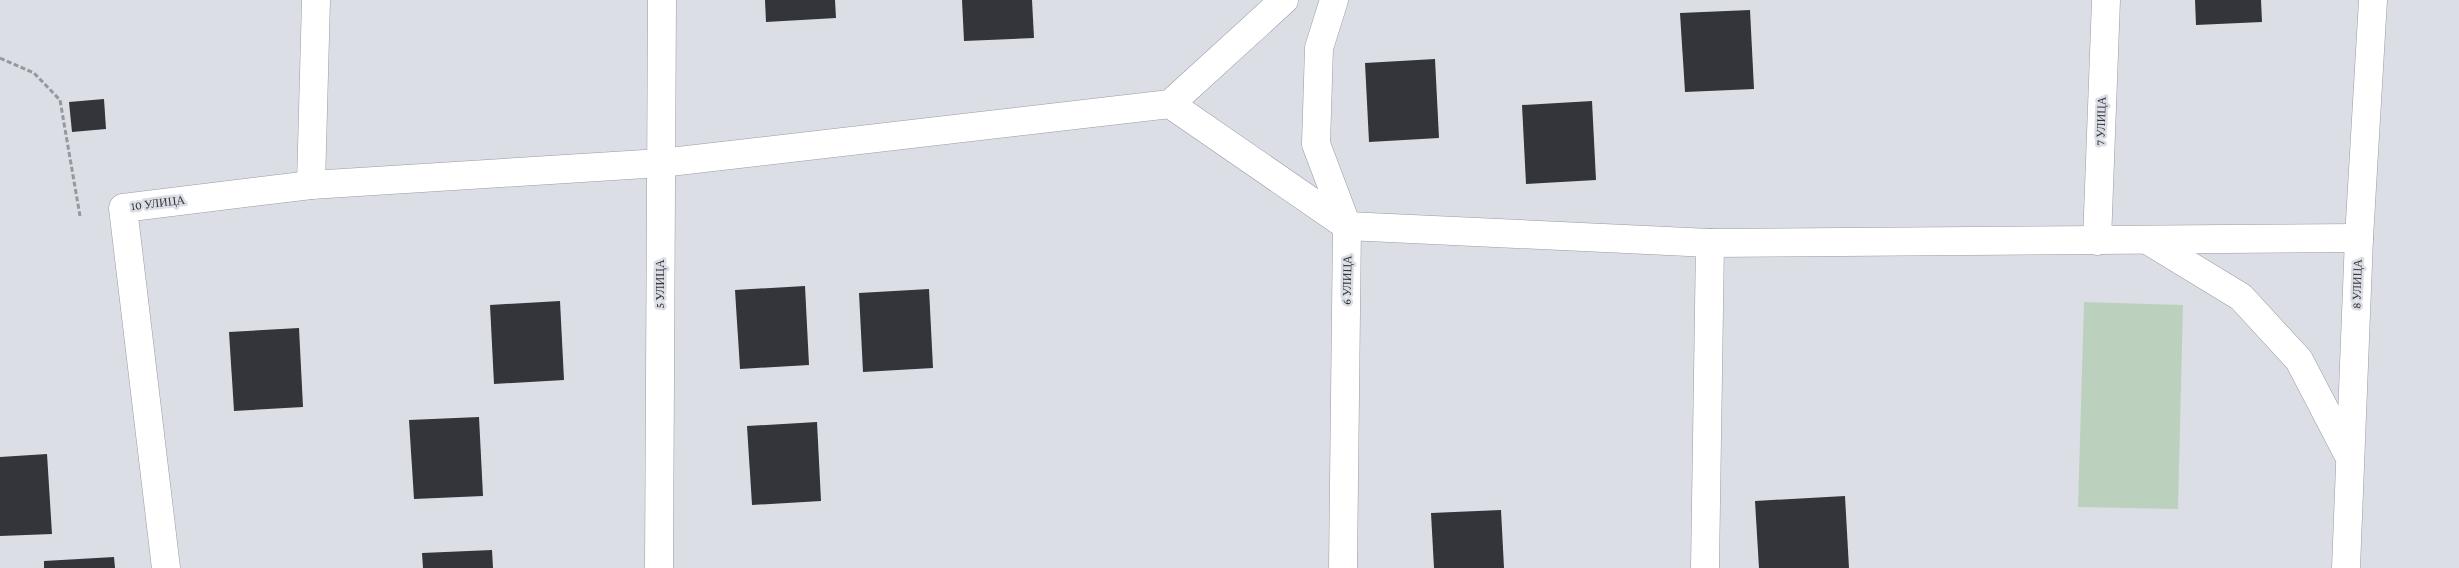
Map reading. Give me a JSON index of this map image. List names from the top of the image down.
{
  "streets": {
    "street": [
      "7 УЛИЦА",
      "10 УЛИЦА",
      "6 УЛИЦА",
      "5 УЛИЦА",
      "8 УЛИЦА"
    ]
  }
}
